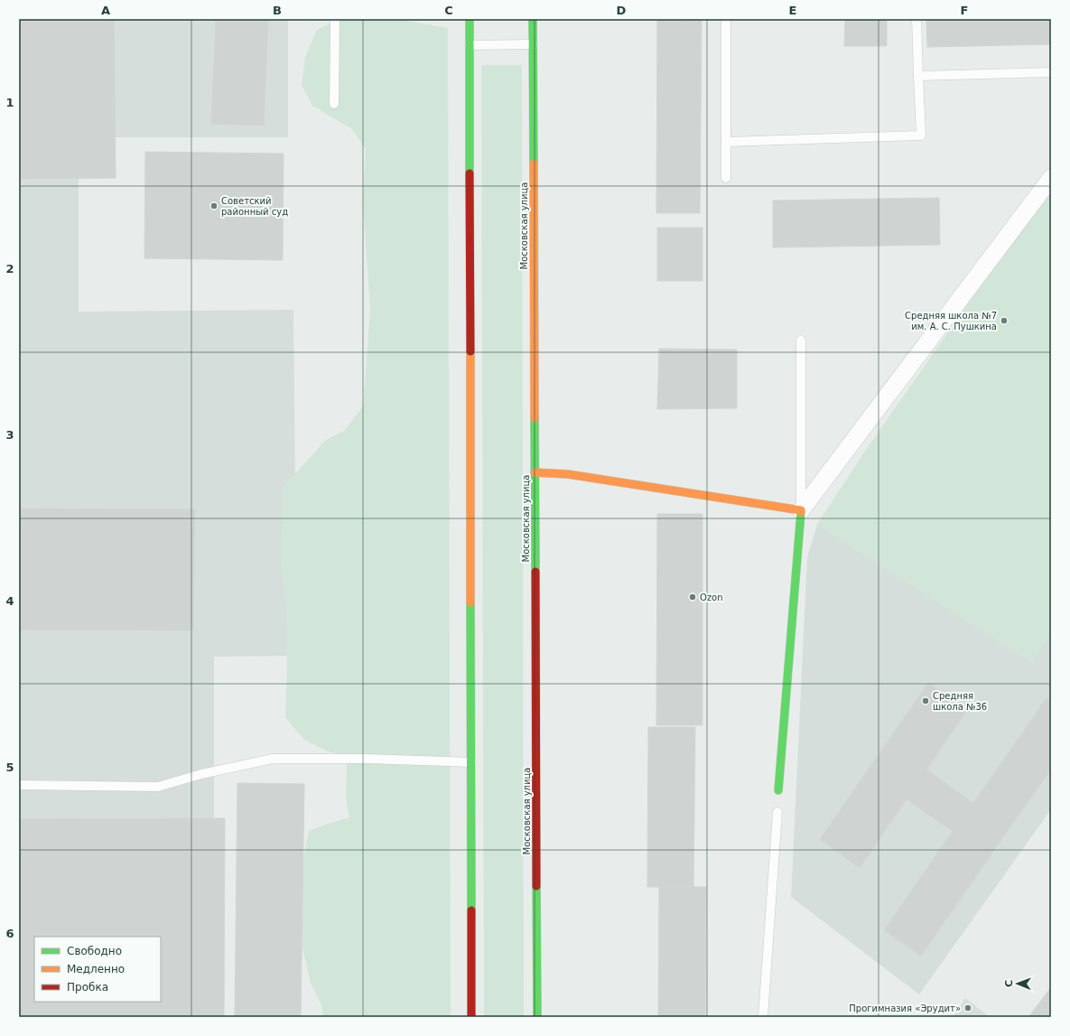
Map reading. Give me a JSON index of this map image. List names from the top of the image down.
{
  "streets": {
    "main road": ["Московская улица"]
  },
  "places": [
    "Советский районный суд",
    "Средняя школа №7 им. А. С. Пушкина",
    "Ozon",
    "Средняя школа №36",
    "Прогимназия «Эрудит»"
  ],
  "legend": ["Свободно", "Медленно", "Пробка"],
  "north": "left",
  "grid": {
    "columns": [
      "A",
      "B",
      "C",
      "D",
      "E",
      "F"
    ],
    "rows": [
      "1",
      "2",
      "3",
      "4",
      "5",
      "6"
    ]
  }
}
